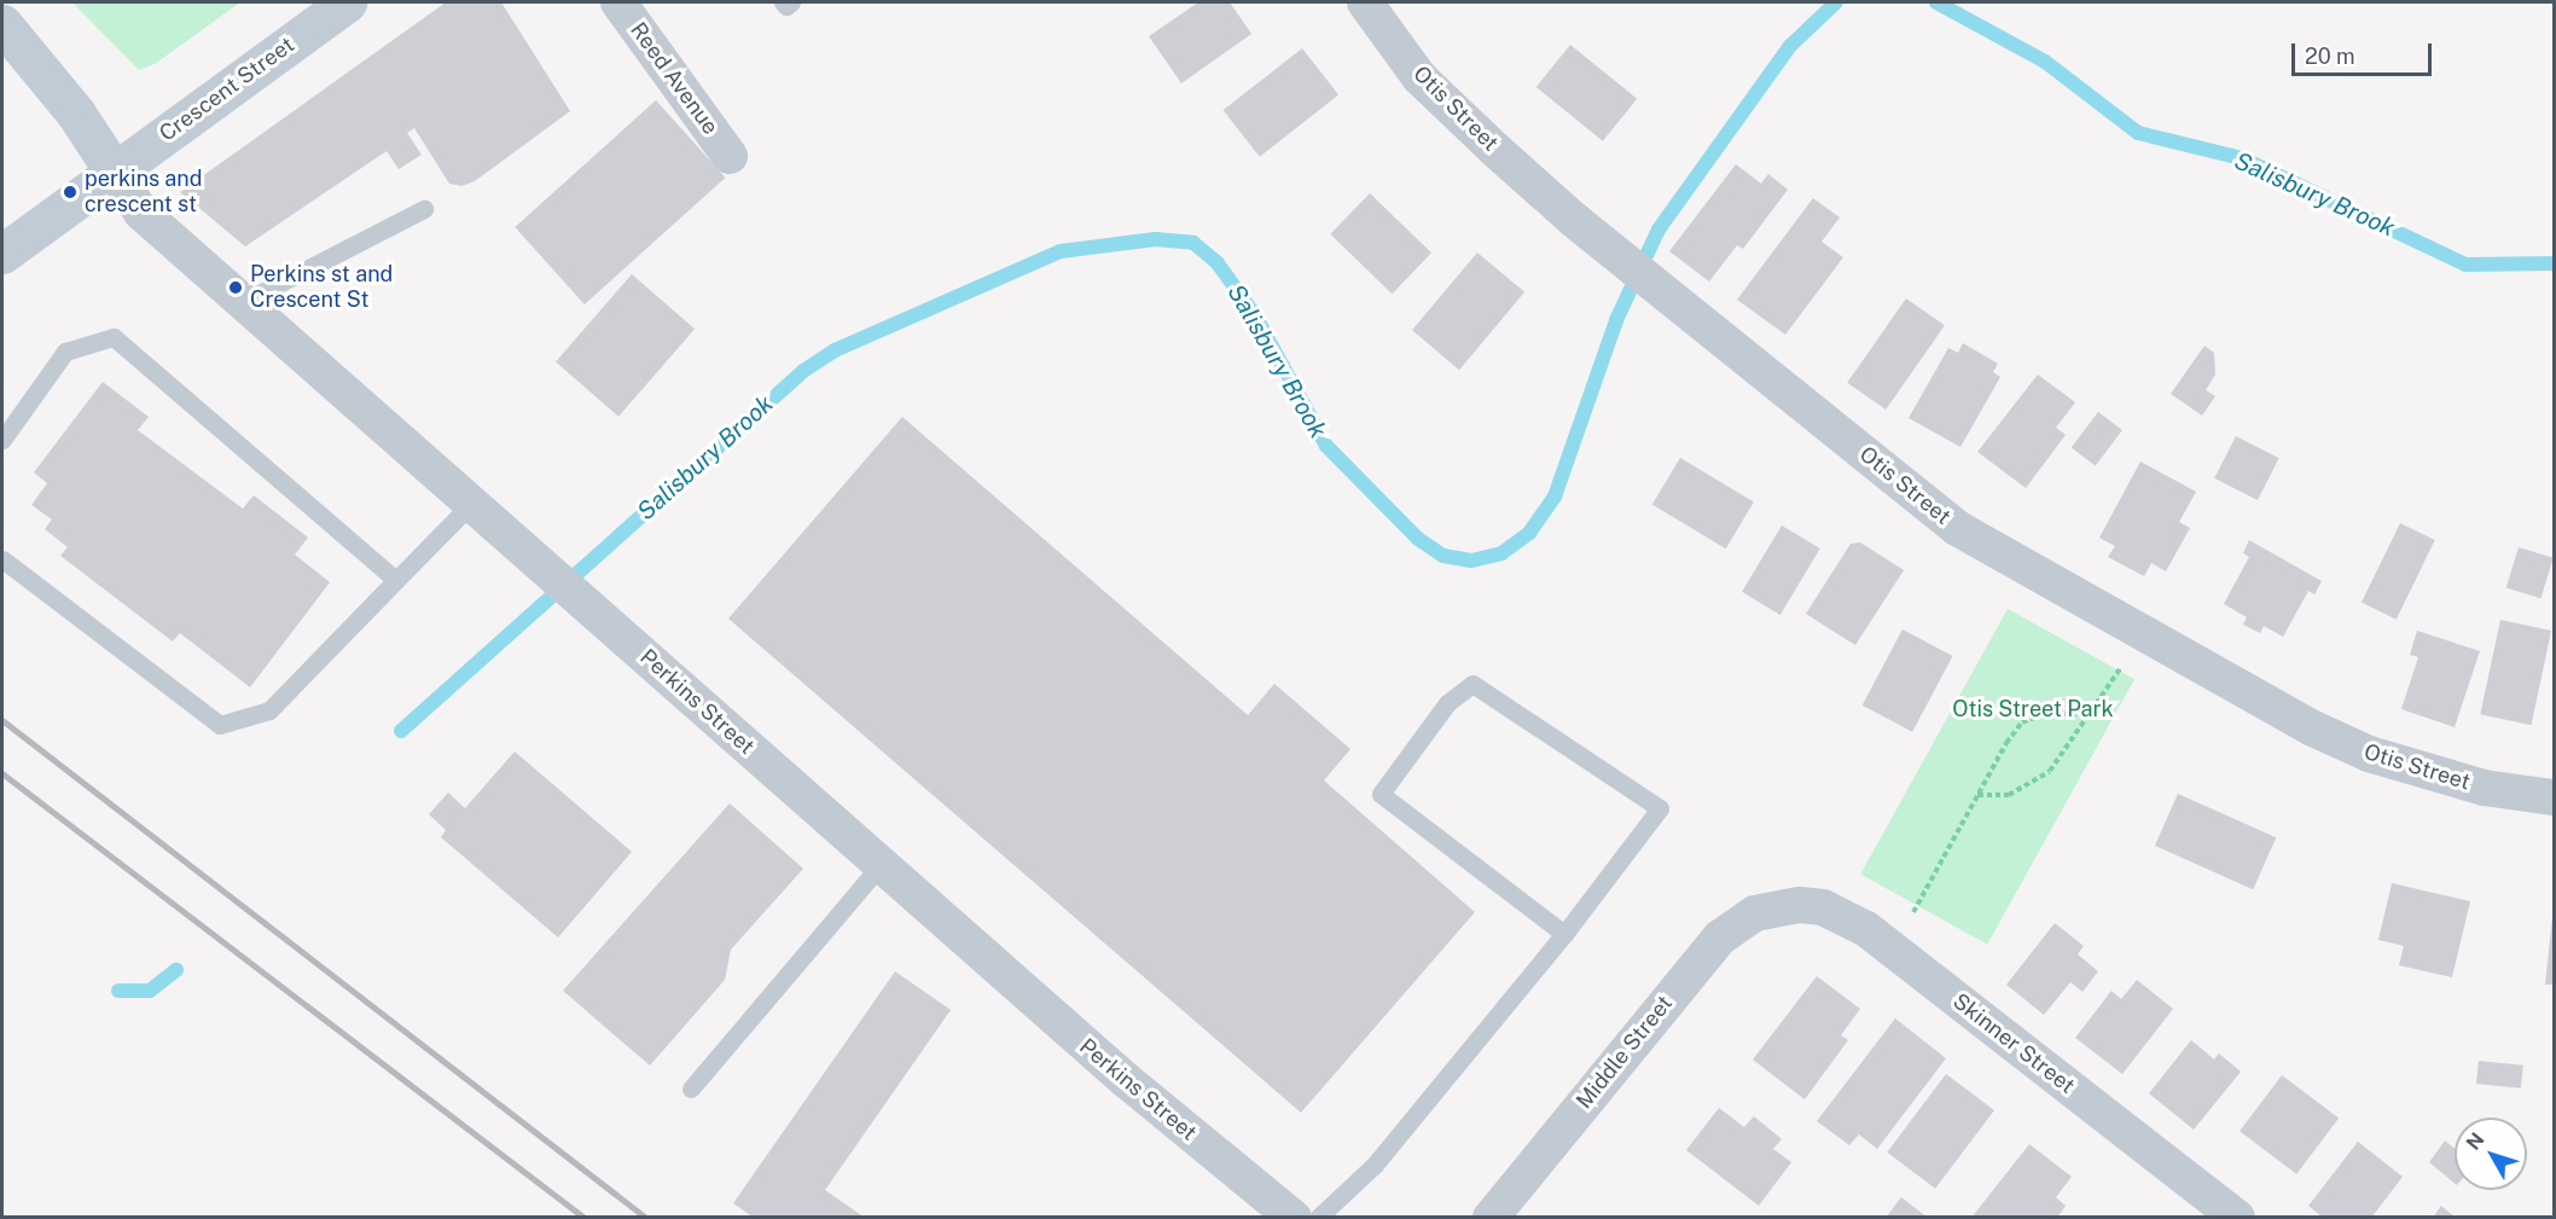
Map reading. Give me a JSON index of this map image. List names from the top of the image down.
{
  "streets": {
    "main road": ["Crescent Street"],
    "street": [
      "Reed Avenue",
      "Otis Street",
      "Perkins Street",
      "Skinner Street",
      "Middle Street"
    ]
  },
  "crossings": [
    ["Crescent Street", "Perkins Street"],
    ["Skinner Street", "Middle Street"]
  ],
  "water": ["Salisbury Brook"],
  "parks": ["Otis Street Park"],
  "places": ["perkins and crescent st", "Perkins st and Crescent St"],
  "scale_bar": "20 m",
  "north": "top left"
}
